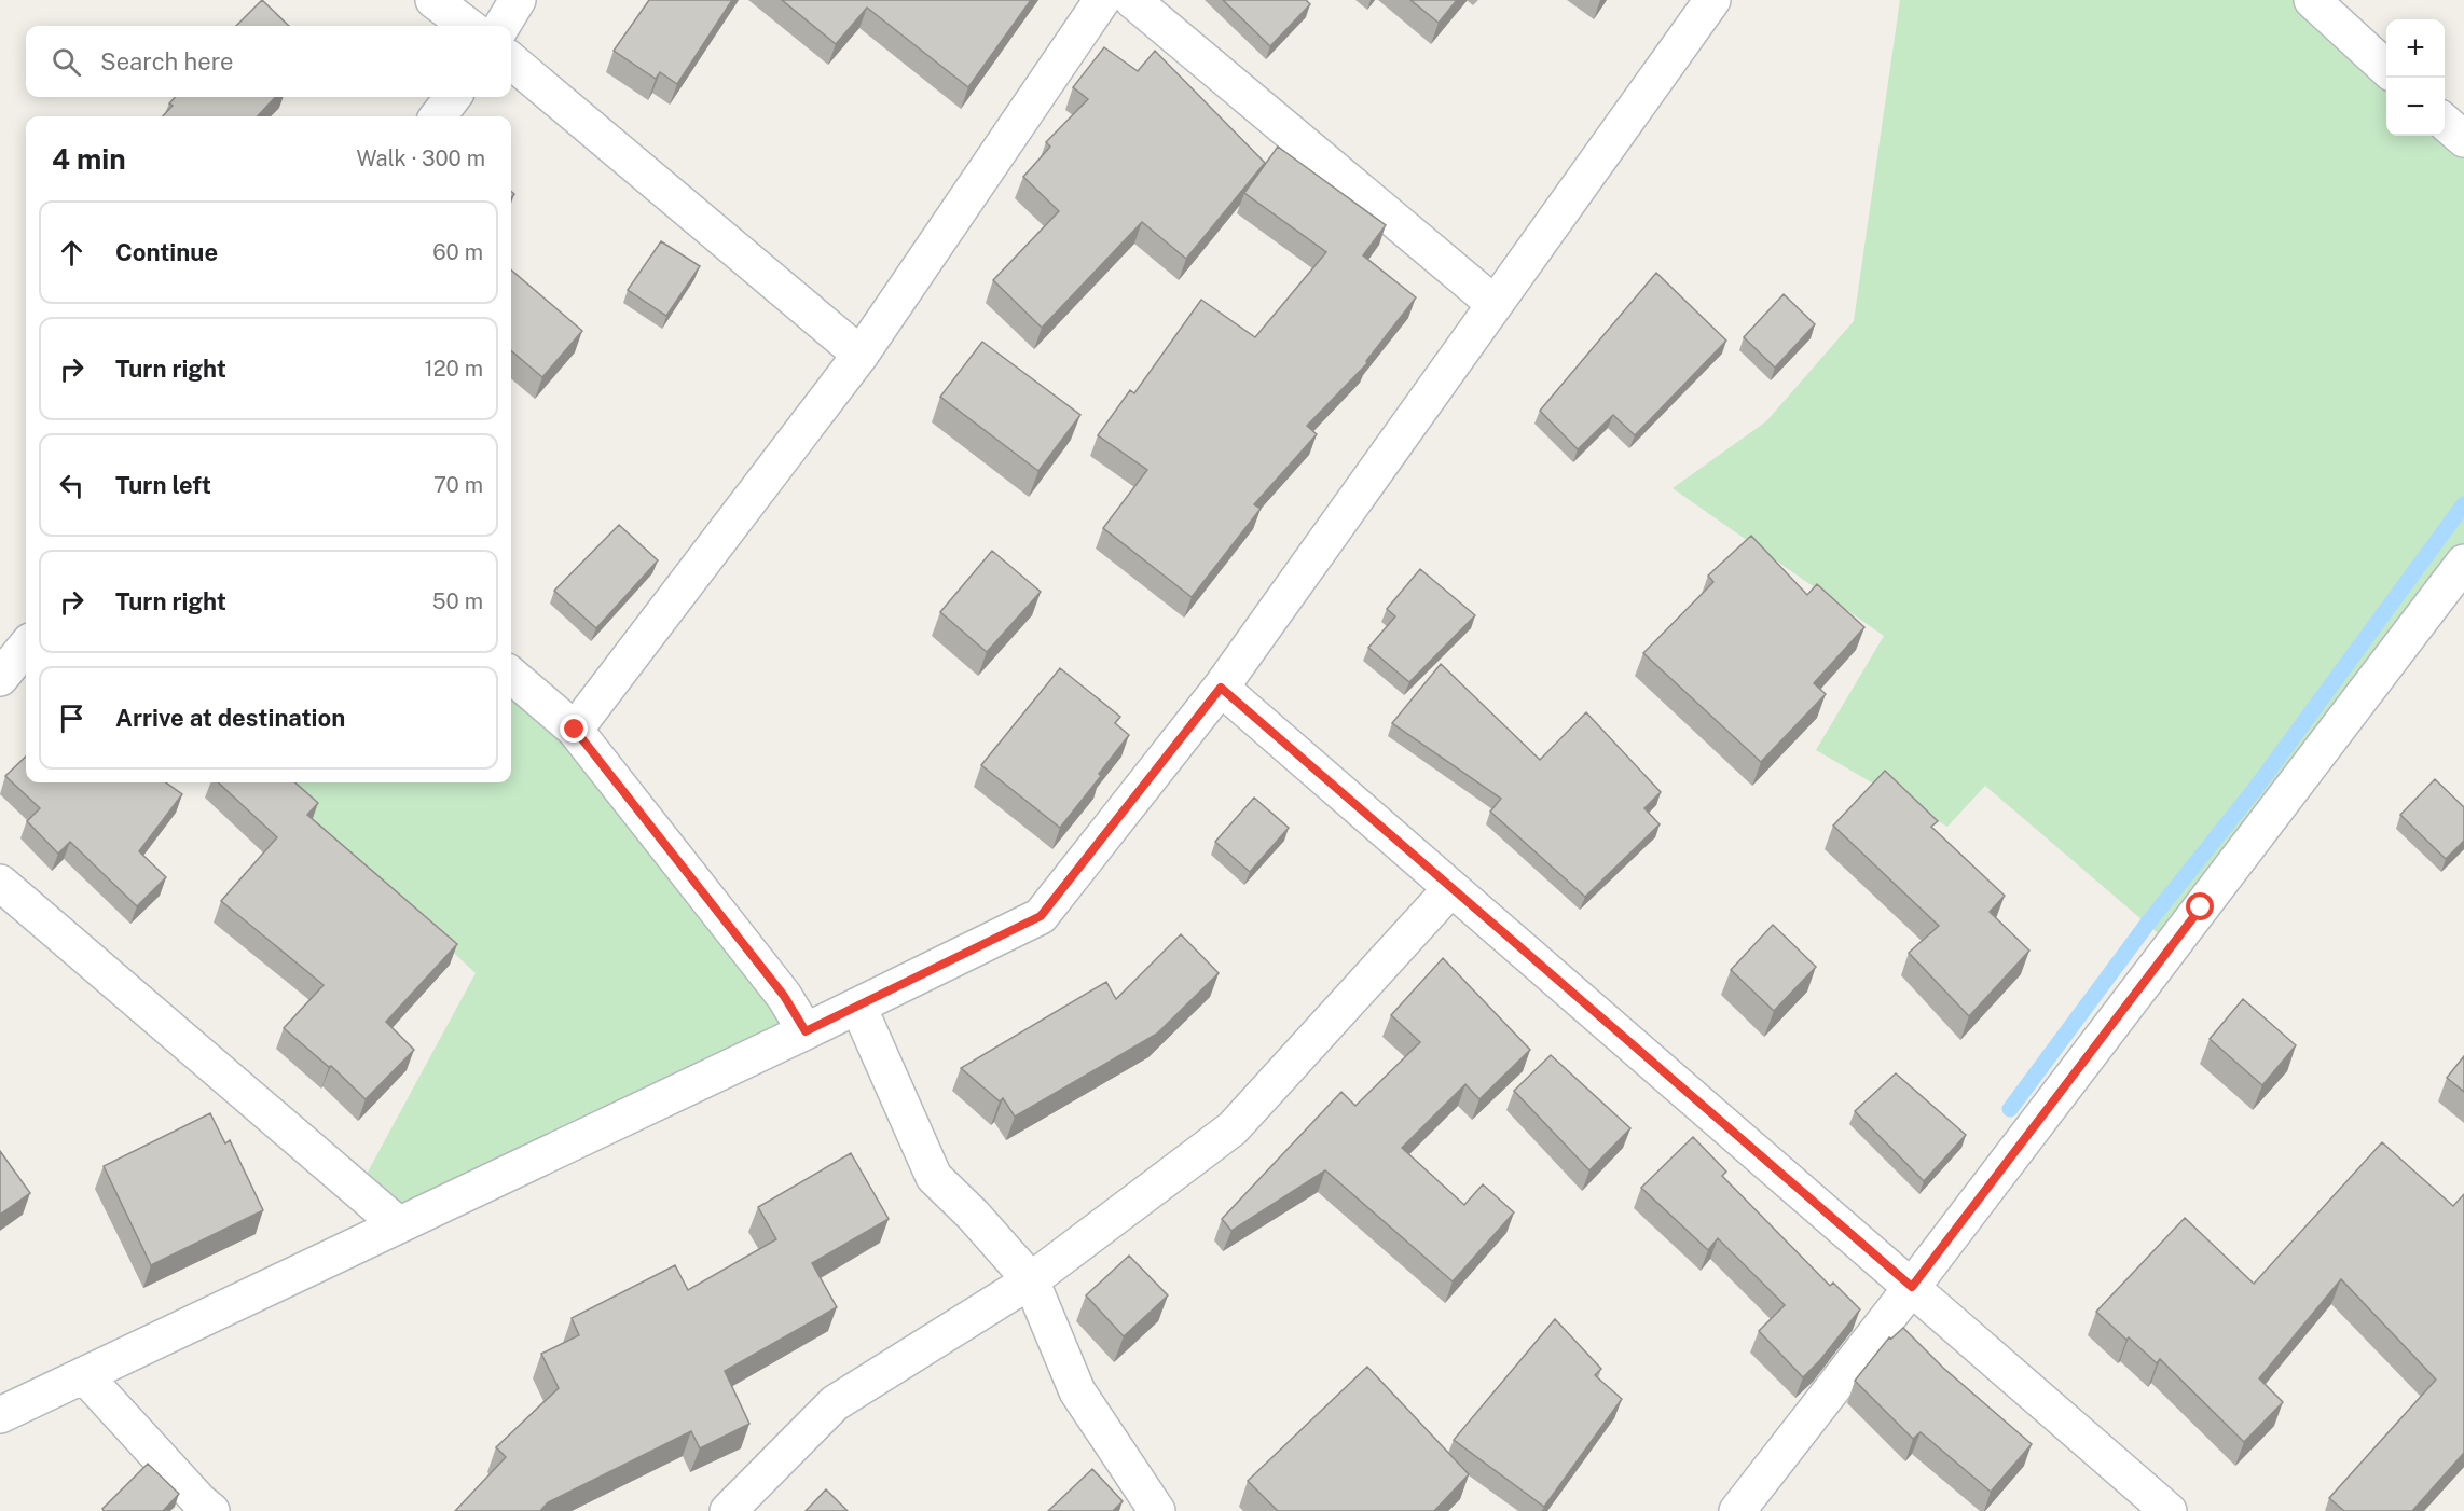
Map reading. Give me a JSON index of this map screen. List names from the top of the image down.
{
  "page": {
    "map_buttons": ["+", "−"],
    "search": "Search here",
    "heading": ["4 min", "Walk · 300 m"],
    "list": [
      ["Continue", "60 m"],
      ["Turn right", "120 m"],
      ["Turn left", "70 m"],
      ["Turn right", "50 m"],
      "Arrive at destination"
    ]
  }
}
